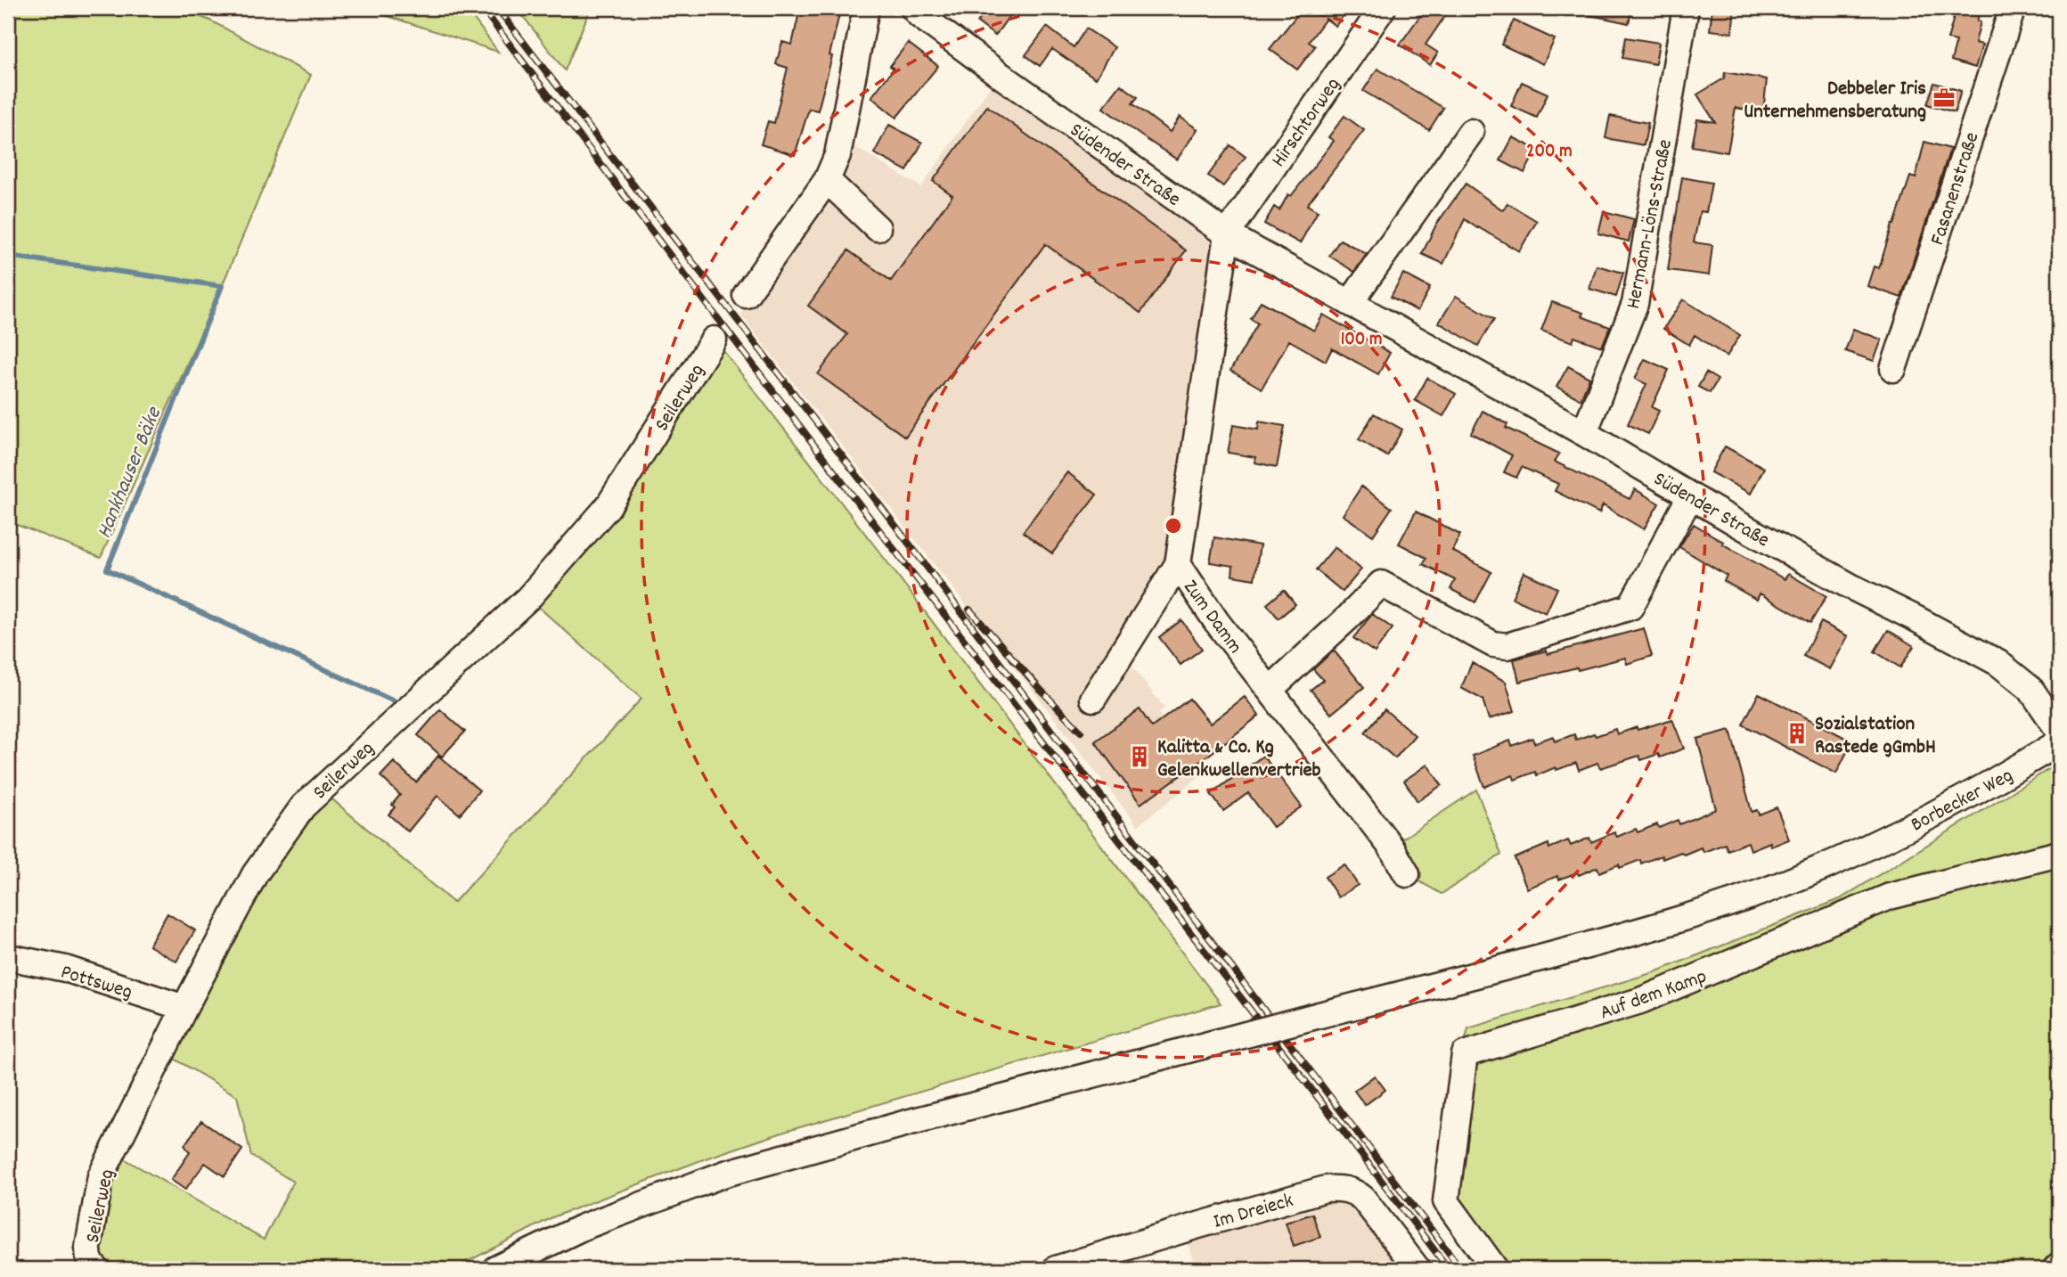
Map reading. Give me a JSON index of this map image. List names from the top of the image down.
{
  "streets": {
    "street": [
      "Hirschtorweg",
      "Südender Straße",
      "Fasanenstraße",
      "Hermann-Löns-Straße",
      "Seilerweg",
      "Zum Damm",
      "Borbecker Weg",
      "Pottsweg",
      "Auf dem Kamp",
      "Im Dreieck"
    ]
  },
  "crossings": [
    ["Hirschtorweg", "Südender Straße"],
    ["Hirschtorweg", "Zum Damm"],
    ["Südender Straße", "Hermann-Löns-Straße"],
    ["Südender Straße", "Zum Damm"],
    ["Seilerweg", "Pottsweg"]
  ],
  "water": ["Hankhauser Bäke"],
  "places": {
    "office": ["Debbeler Iris Unternehmensberatung"],
    "building": ["Sozialstation Rastede gGmbH", "Kalitta & Co. Kg Gelenkwellenvertrieb"]
  },
  "rings": ["200 m", "100 m"]
}
